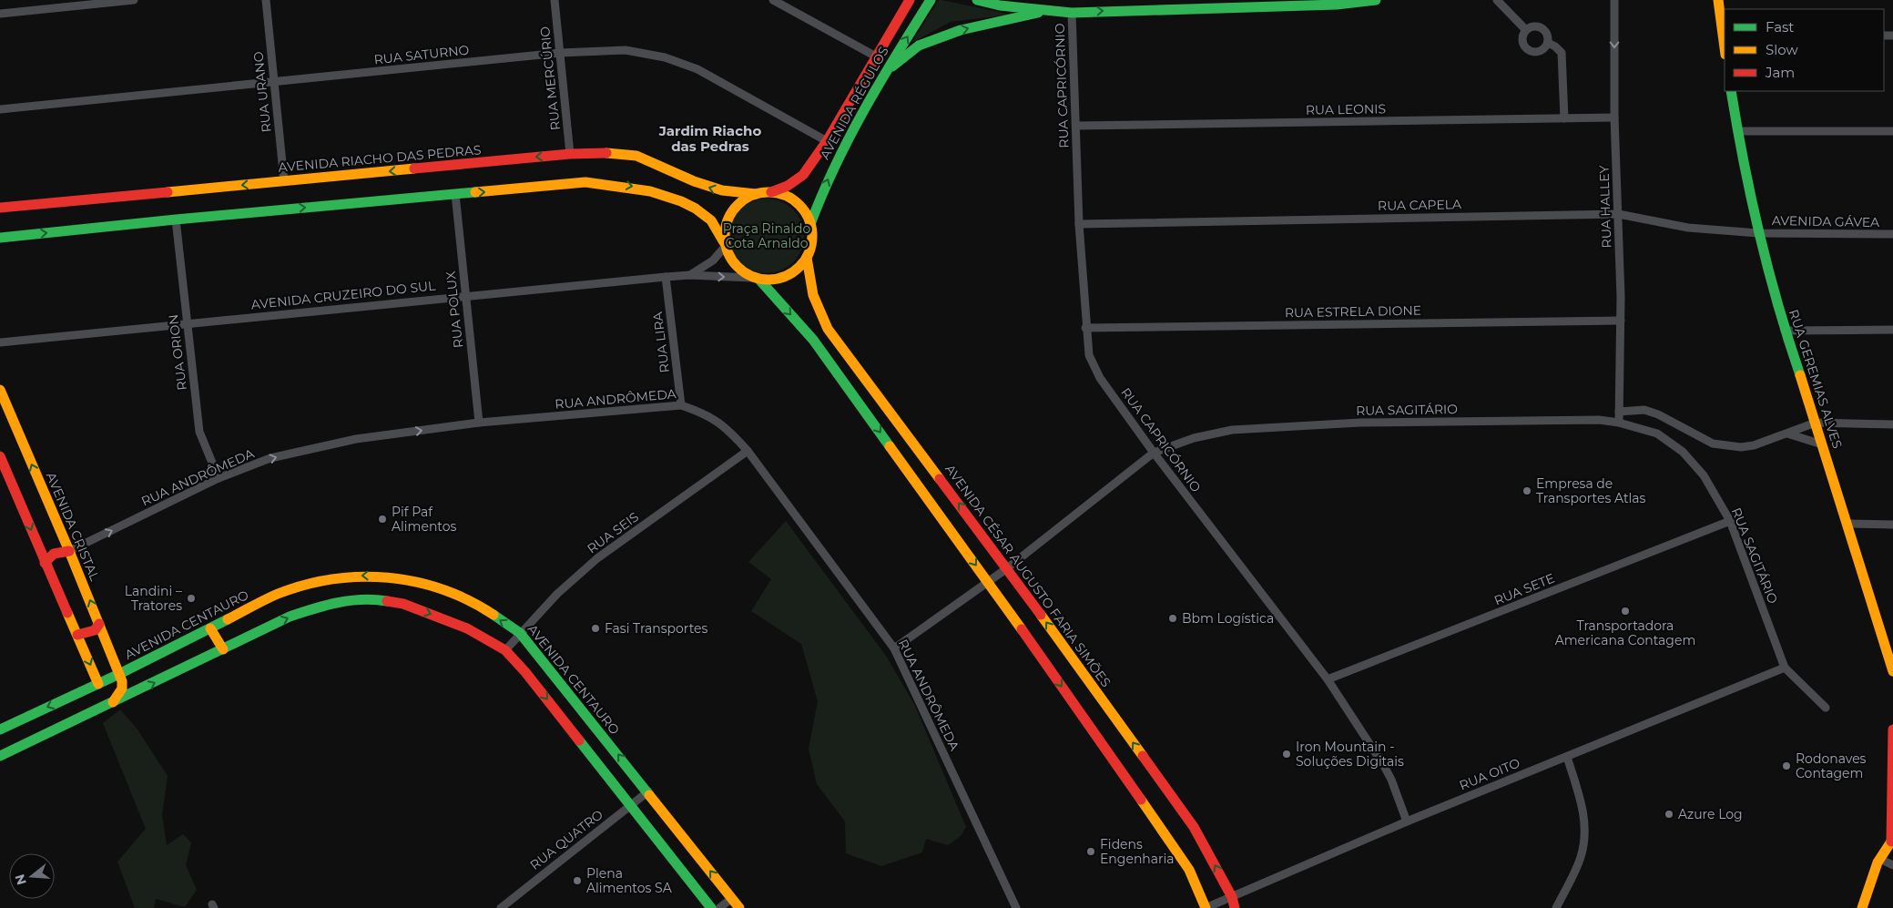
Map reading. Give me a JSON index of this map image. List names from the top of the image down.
{
  "streets": {
    "street": [
      "RUA SATURNO",
      "RUA MERCÚRIO",
      "RUA CAPRICÓRNIO",
      "RUA URANO",
      "AVENIDA RÉGULOS",
      "RUA LEONIS",
      "AVENIDA RIACHO DAS PEDRAS",
      "RUA CAPELA",
      "RUA HALLEY",
      "AVENIDA GÁVEA",
      "AVENIDA CRUZEIRO DO SUL",
      "RUA POLUX",
      "RUA ESTRELA DIONE",
      "RUA LIRA",
      "RUA ORION",
      "RUA GEREMIAS ALVES",
      "RUA ANDRÔMEDA",
      "RUA SAGITÁRIO",
      "AVENIDA CRISTAL",
      "RUA SEIS",
      "AVENIDA CÉSAR AUGUSTO FARIA SIMÕES",
      "RUA SETE",
      "AVENIDA CENTAURO",
      "RUA OITO",
      "RUA QUATRO"
    ]
  },
  "crossings": [
    ["RUA SATURNO", "RUA MERCÚRIO"],
    ["RUA SATURNO", "RUA URANO"],
    ["RUA SATURNO", "AVENIDA RÉGULOS"],
    ["RUA MERCÚRIO", "AVENIDA RIACHO DAS PEDRAS"],
    ["RUA CAPRICÓRNIO", "RUA LEONIS"],
    ["RUA CAPRICÓRNIO", "RUA CAPELA"],
    ["RUA CAPRICÓRNIO", "RUA ESTRELA DIONE"],
    ["RUA CAPRICÓRNIO", "RUA SAGITÁRIO"],
    ["RUA CAPRICÓRNIO", "RUA SETE"],
    ["RUA CAPRICÓRNIO", "RUA OITO"],
    ["RUA URANO", "AVENIDA RIACHO DAS PEDRAS"],
    ["AVENIDA RÉGULOS", "AVENIDA RIACHO DAS PEDRAS"],
    ["AVENIDA RÉGULOS", "AVENIDA CRUZEIRO DO SUL"],
    ["AVENIDA RÉGULOS", "AVENIDA CÉSAR AUGUSTO FARIA SIMÕES"],
    ["RUA LEONIS", "RUA HALLEY"],
    ["AVENIDA RIACHO DAS PEDRAS", "AVENIDA CRUZEIRO DO SUL"],
    ["AVENIDA RIACHO DAS PEDRAS", "AVENIDA CÉSAR AUGUSTO FARIA SIMÕES"],
    ["RUA CAPELA", "RUA HALLEY"],
    ["RUA CAPELA", "AVENIDA GÁVEA"],
    ["RUA CAPELA", "RUA GEREMIAS ALVES"],
    ["RUA HALLEY", "RUA ESTRELA DIONE"],
    ["RUA HALLEY", "RUA SAGITÁRIO"],
    ["AVENIDA GÁVEA", "RUA GEREMIAS ALVES"],
    ["AVENIDA CRUZEIRO DO SUL", "RUA POLUX"],
    ["AVENIDA CRUZEIRO DO SUL", "RUA LIRA"],
    ["AVENIDA CRUZEIRO DO SUL", "RUA ORION"],
    ["AVENIDA CRUZEIRO DO SUL", "AVENIDA CÉSAR AUGUSTO FARIA SIMÕES"],
    ["RUA POLUX", "RUA ANDRÔMEDA"],
    ["RUA LIRA", "RUA ANDRÔMEDA"],
    ["RUA ORION", "RUA ANDRÔMEDA"],
    ["RUA ANDRÔMEDA", "RUA SAGITÁRIO"],
    ["RUA ANDRÔMEDA", "AVENIDA CRISTAL"],
    ["RUA ANDRÔMEDA", "RUA SEIS"],
    ["RUA SAGITÁRIO", "AVENIDA CÉSAR AUGUSTO FARIA SIMÕES"],
    ["RUA SAGITÁRIO", "RUA SETE"],
    ["RUA SAGITÁRIO", "RUA OITO"],
    ["AVENIDA CRISTAL", "AVENIDA CENTAURO"],
    ["RUA SEIS", "AVENIDA CENTAURO"],
    ["AVENIDA CÉSAR AUGUSTO FARIA SIMÕES", "RUA OITO"],
    ["AVENIDA CENTAURO", "RUA QUATRO"]
  ],
  "one_way": ["AVENIDA CENTAURO"],
  "districts": ["Jardim Riacho das Pedras"],
  "parks": ["Praça Rinaldo Cota Arnaldo"],
  "places": [
    "Empresa de Transportes Atlas",
    "Pif Paf Alimentos",
    "Landini – Tratores",
    "Transportadora Americana Contagem",
    "Bbm Logística",
    "Fasi Transportes",
    "Iron Mountain - Soluções Digitais",
    "Rodonaves Contagem",
    "Azure Log",
    "Fidens Engenharia",
    "Plena Alimentos SA"
  ],
  "legend": ["Fast", "Slow", "Jam"],
  "north": "left"
}
